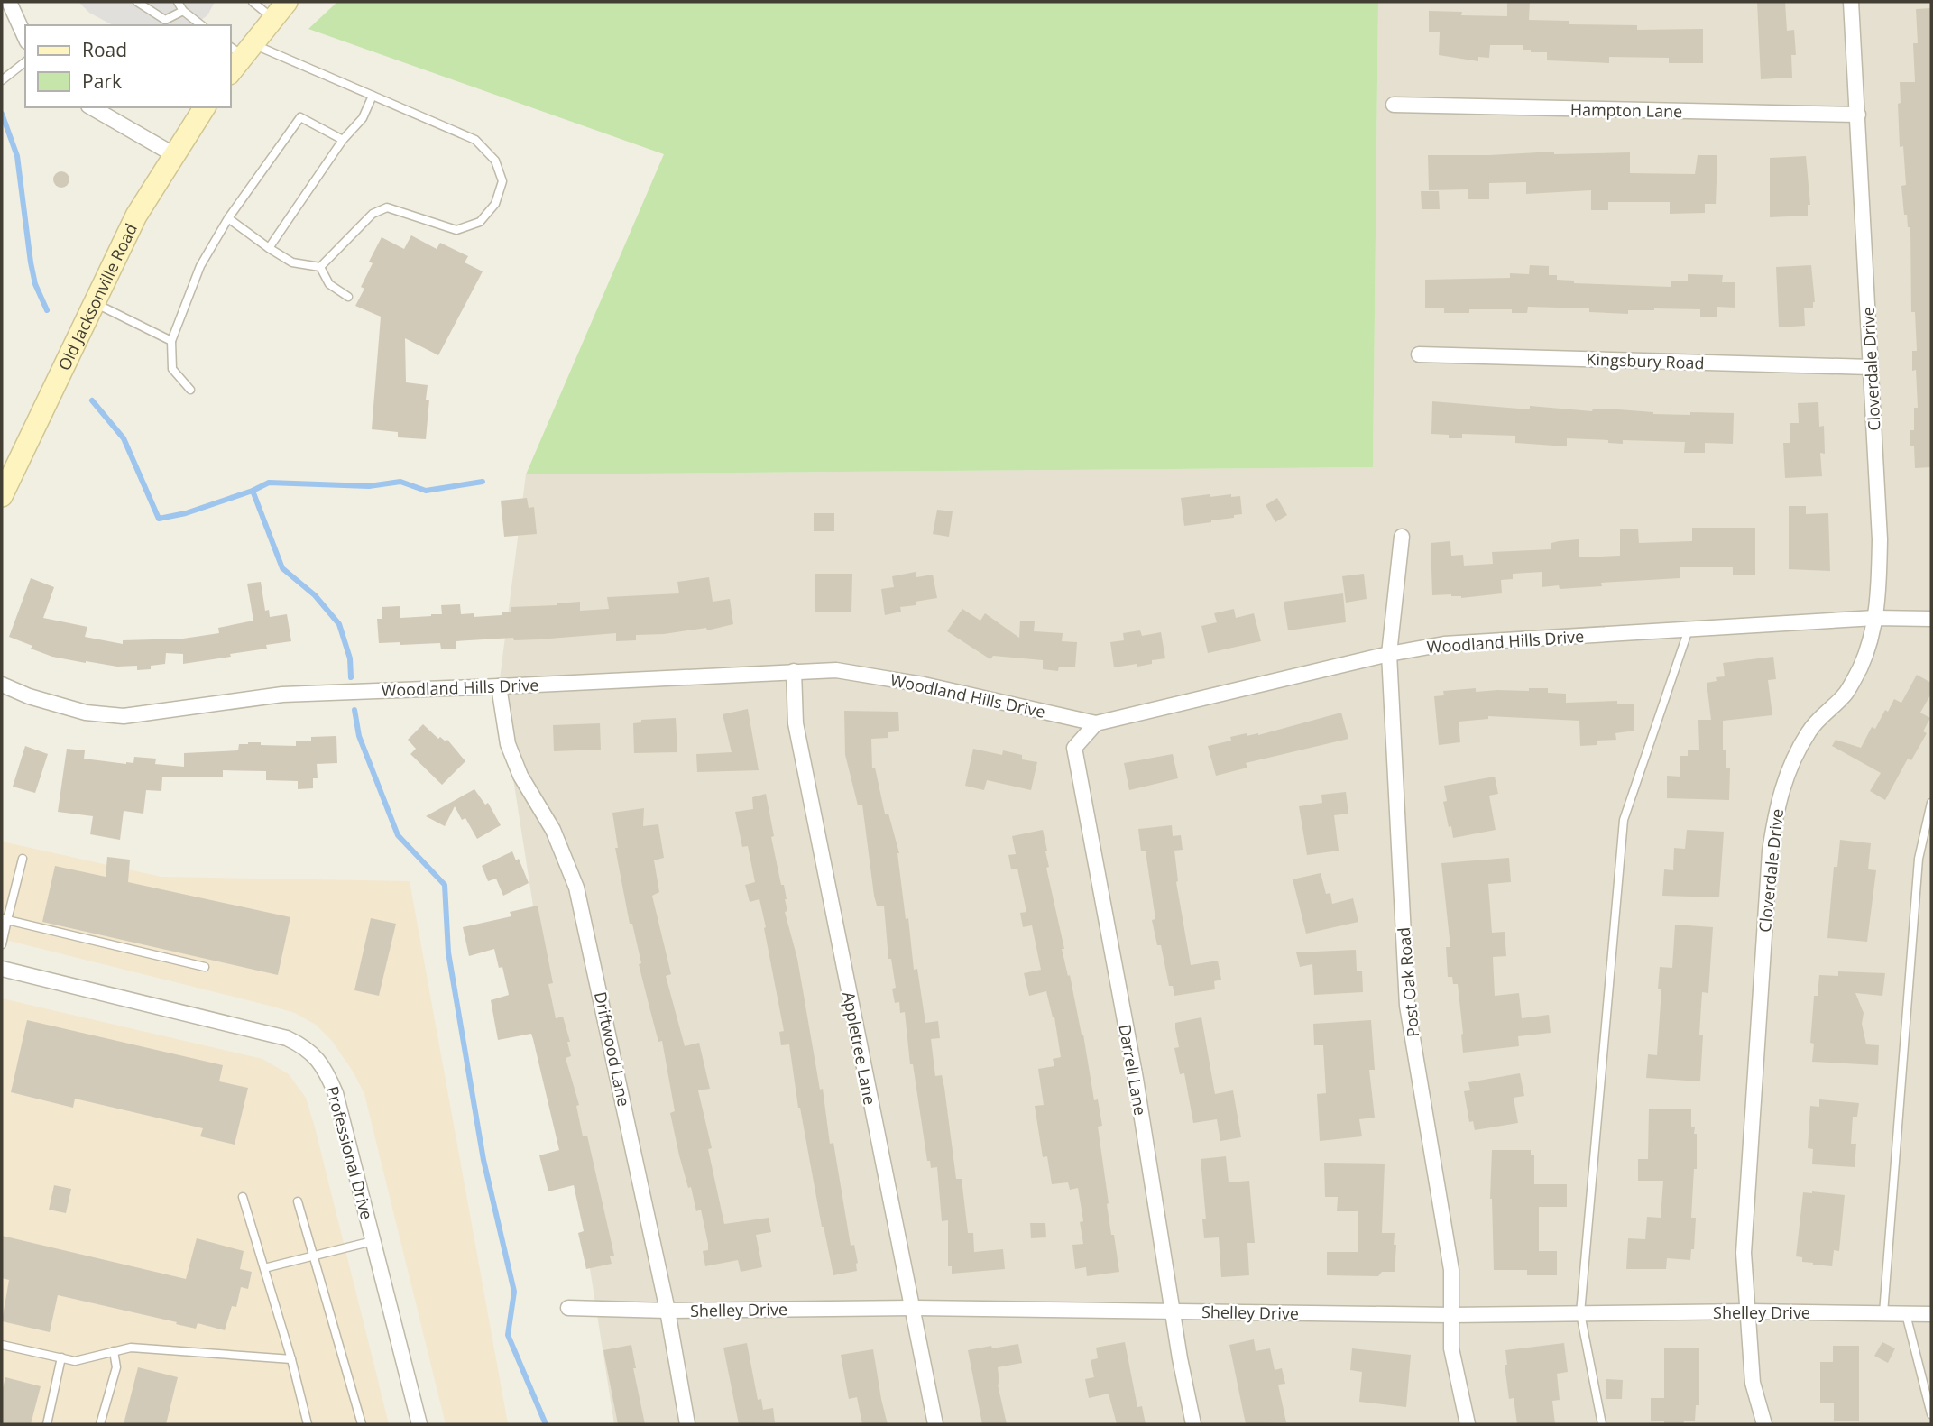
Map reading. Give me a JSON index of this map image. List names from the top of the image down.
{
  "streets": {
    "main road": ["Old Jacksonville Road"],
    "street": [
      "Hampton Lane",
      "Kingsbury Road",
      "Cloverdale Drive",
      "Woodland Hills Drive",
      "Post Oak Road",
      "Appletree Lane",
      "Driftwood Lane",
      "Darrell Lane",
      "Professional Drive",
      "Shelley Drive"
    ]
  },
  "crossings": [
    ["Hampton Lane", "Cloverdale Drive"],
    ["Kingsbury Road", "Cloverdale Drive"],
    ["Cloverdale Drive", "Woodland Hills Drive"],
    ["Cloverdale Drive", "Shelley Drive"],
    ["Woodland Hills Drive", "Post Oak Road"],
    ["Woodland Hills Drive", "Appletree Lane"],
    ["Woodland Hills Drive", "Driftwood Lane"],
    ["Woodland Hills Drive", "Darrell Lane"],
    ["Post Oak Road", "Shelley Drive"],
    ["Appletree Lane", "Shelley Drive"],
    ["Driftwood Lane", "Shelley Drive"],
    ["Darrell Lane", "Shelley Drive"]
  ],
  "legend": ["Road", "Park"]
}
